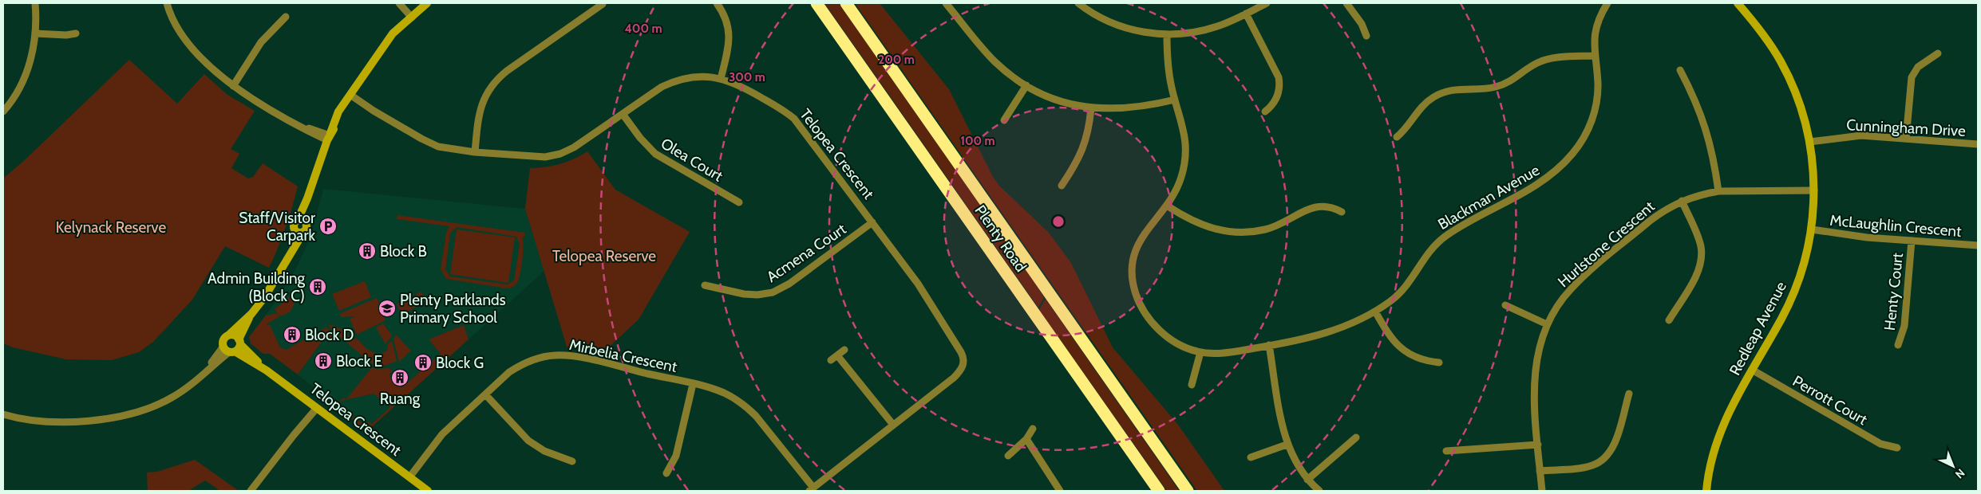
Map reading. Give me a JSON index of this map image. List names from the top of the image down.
{
  "streets": {
    "highway": ["Plenty Road"],
    "street": [
      "Cunningham Drive",
      "Telopea Crescent",
      "Olea Court",
      "Blackman Avenue",
      "McLaughlin Crescent",
      "Hurlstone Crescent",
      "Acmena Court",
      "Henty Court",
      "Redleap Avenue",
      "Mirbelia Crescent",
      "Perrott Court"
    ]
  },
  "crossings": [
    ["Cunningham Drive", "Redleap Avenue"],
    ["Telopea Crescent", "Olea Court"],
    ["Telopea Crescent", "Acmena Court"],
    ["Telopea Crescent", "Mirbelia Crescent"],
    ["McLaughlin Crescent", "Henty Court"],
    ["McLaughlin Crescent", "Redleap Avenue"],
    ["Hurlstone Crescent", "Redleap Avenue"],
    ["Redleap Avenue", "Perrott Court"]
  ],
  "parks": ["Kelynack Reserve", "Telopea Reserve"],
  "places": {
    "parking": ["Staff/Visitor Carpark"],
    "building": [
      "Block B",
      "Admin Building (Block C)",
      "Block D",
      "Block E",
      "Block G",
      "Ruang"
    ],
    "school or university": ["Plenty Parklands Primary School"]
  },
  "north": "bottom right",
  "rings": [
    "400 m",
    "200 m",
    "300 m",
    "100 m"
  ]
}
